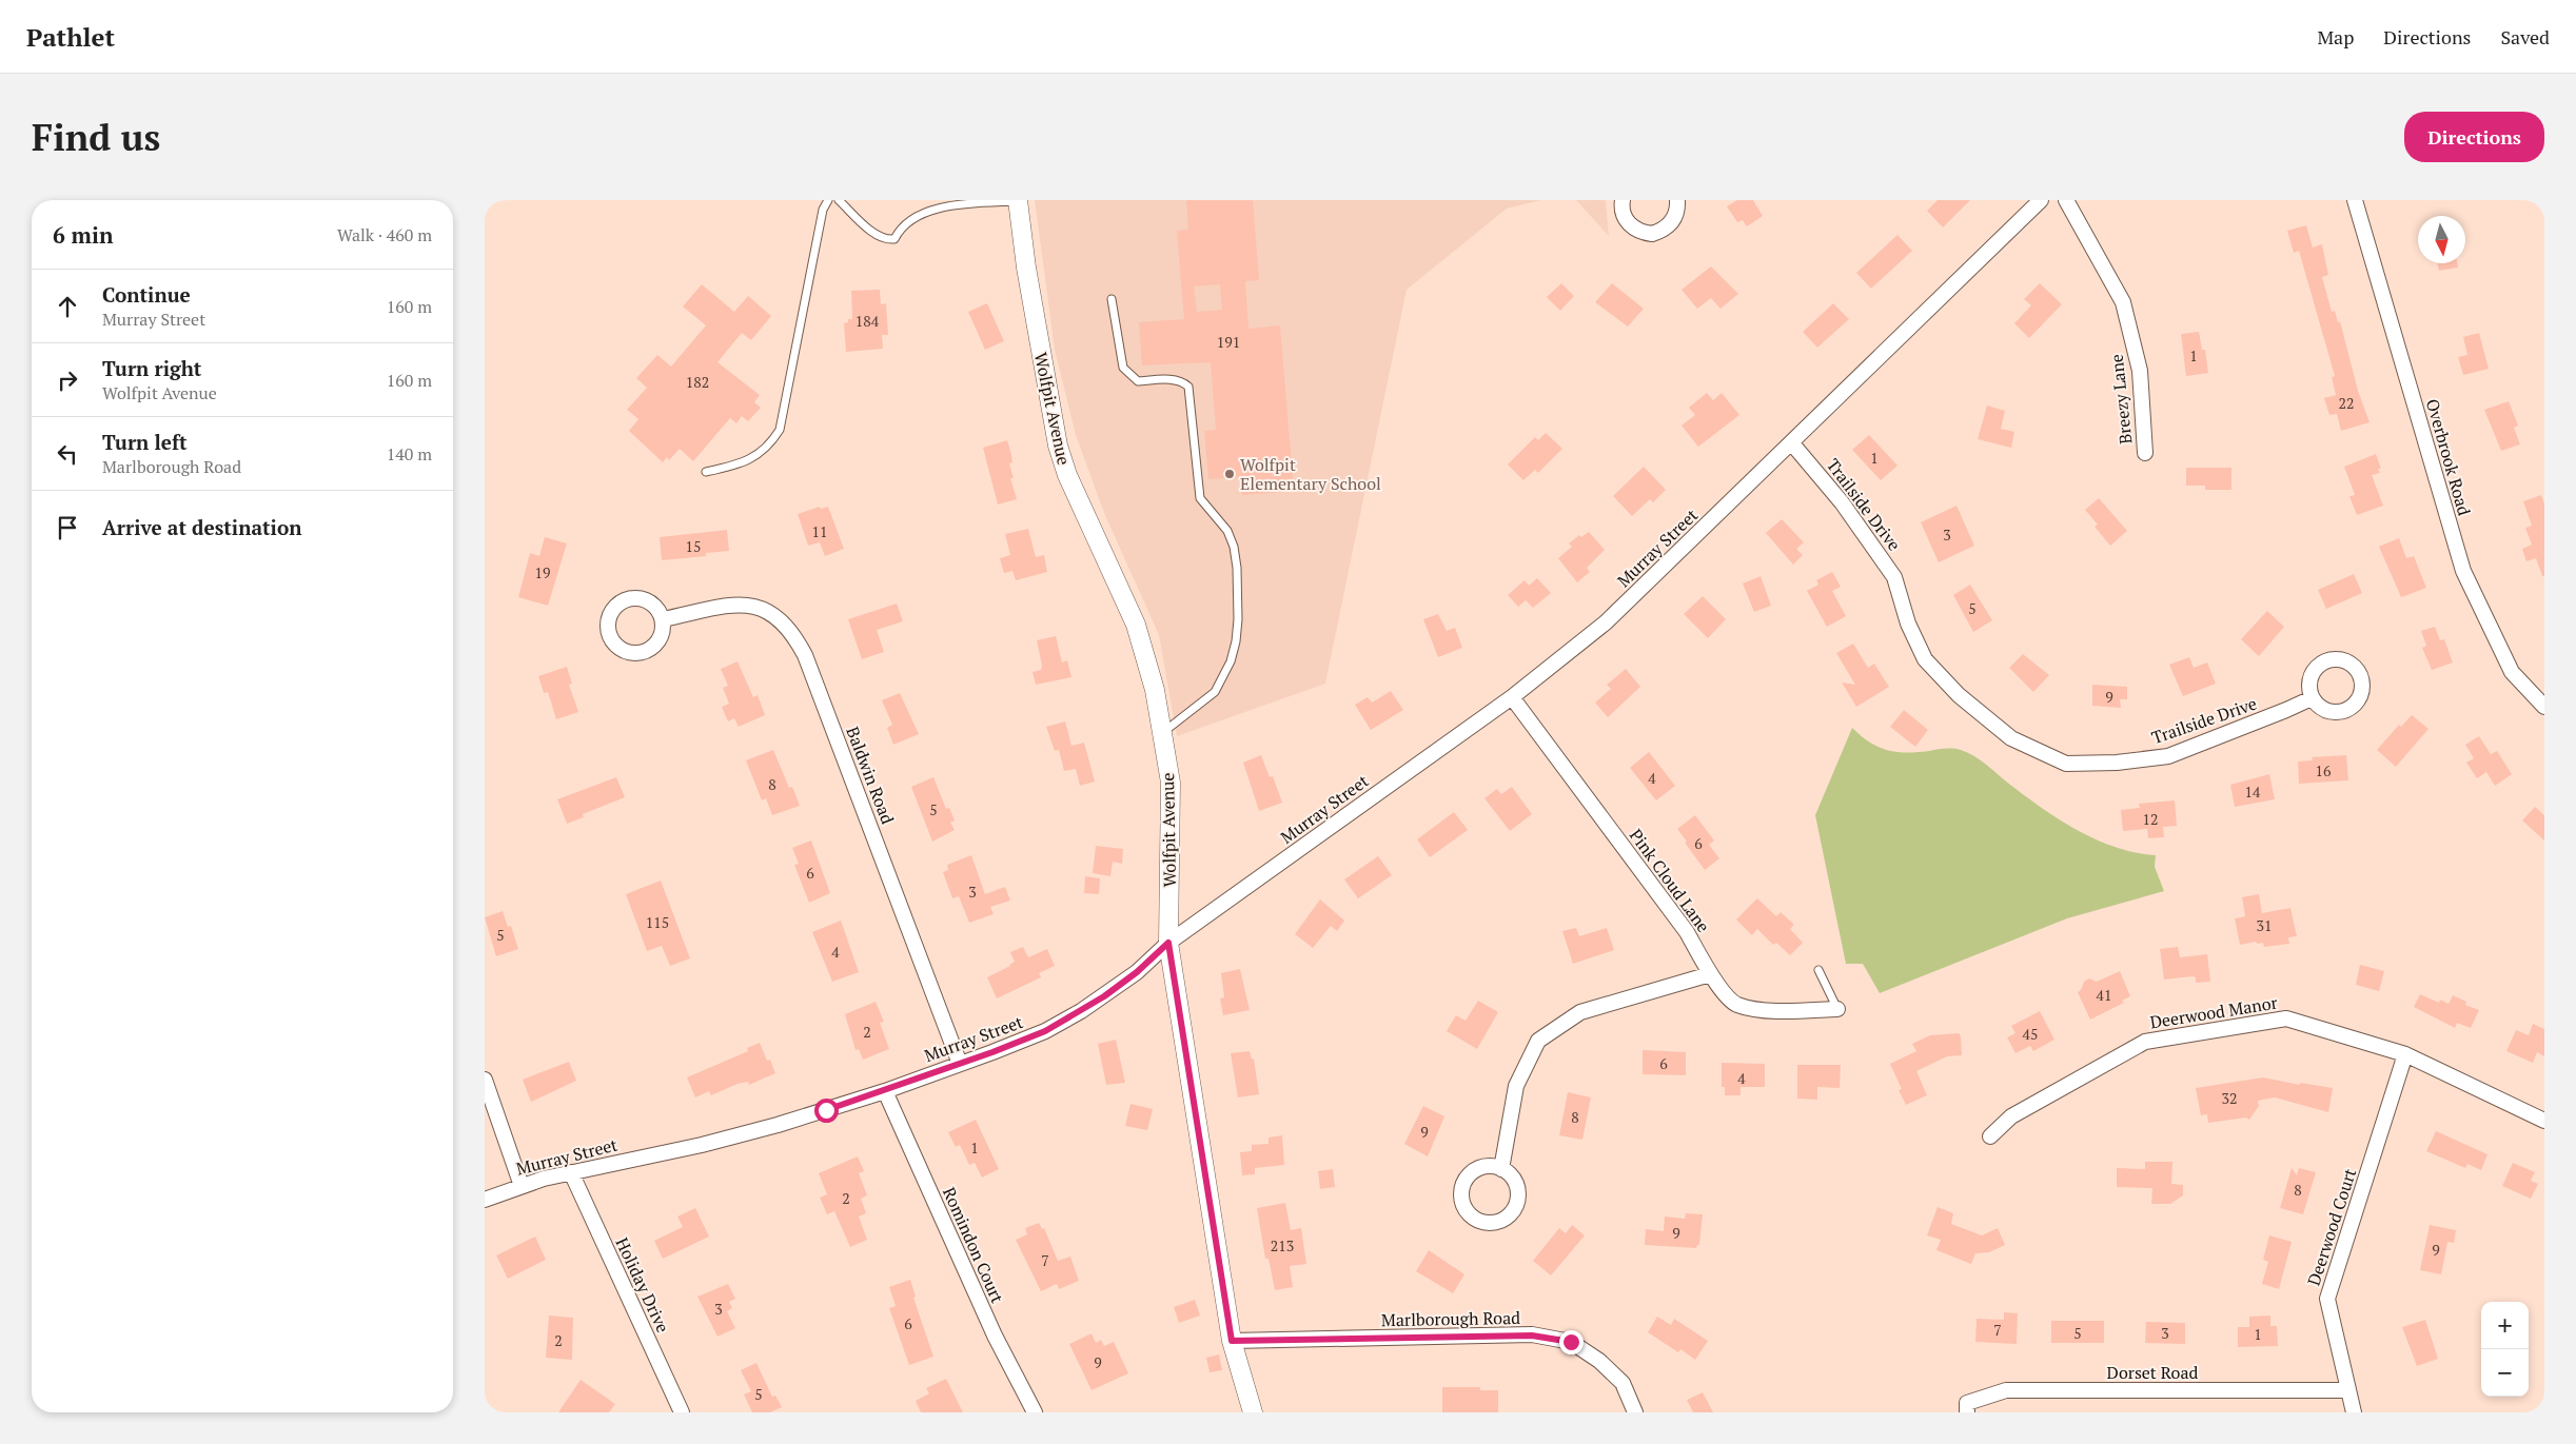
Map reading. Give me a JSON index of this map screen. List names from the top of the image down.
{
  "streets": {
    "street": [
      "Breezy Lane",
      "Wolfpit Avenue",
      "Overbrook Road",
      "Trailside Drive",
      "Murray Street",
      "Baldwin Road",
      "Pink Cloud Lane",
      "Deerwood Manor",
      "Deerwood Court",
      "Romindon Court",
      "Holiday Drive",
      "Marlborough Road",
      "Dorset Road"
    ]
  },
  "crossings": [
    ["Wolfpit Avenue", "Murray Street"],
    ["Wolfpit Avenue", "Marlborough Road"],
    ["Trailside Drive", "Murray Street"],
    ["Murray Street", "Baldwin Road"],
    ["Murray Street", "Pink Cloud Lane"],
    ["Murray Street", "Romindon Court"],
    ["Murray Street", "Holiday Drive"],
    ["Deerwood Manor", "Deerwood Court"],
    ["Deerwood Court", "Dorset Road"]
  ],
  "places": ["Wolfpit Elementary School"],
  "house_numbers": [
    "184",
    "191",
    "1",
    "182",
    "22",
    "1",
    "11",
    "3",
    "15",
    "19",
    "5",
    "9",
    "16",
    "4",
    "8",
    "14",
    "5",
    "12",
    "6",
    "6",
    "3",
    "115",
    "31",
    "5",
    "4",
    "41",
    "2",
    "45",
    "6",
    "4",
    "32",
    "8",
    "9",
    "1",
    "8",
    "2",
    "9",
    "213",
    "9",
    "7",
    "3",
    "6",
    "7",
    "5",
    "3",
    "1",
    "2",
    "9",
    "5"
  ],
  "north": "bottom",
  "page": {
    "header": "Pathlet",
    "nav": ["Map", "Directions", "Saved"],
    "buttons": "Directions",
    "title": "Find us",
    "heading": ["6 min", "Walk · 460 m"],
    "list": [
      ["Continue", "Murray Street", "160 m"],
      ["Turn right", "Wolfpit Avenue", "160 m"],
      ["Turn left", "Marlborough Road", "140 m"],
      "Arrive at destination"
    ],
    "map_buttons": ["+", "−"]
  }
}
